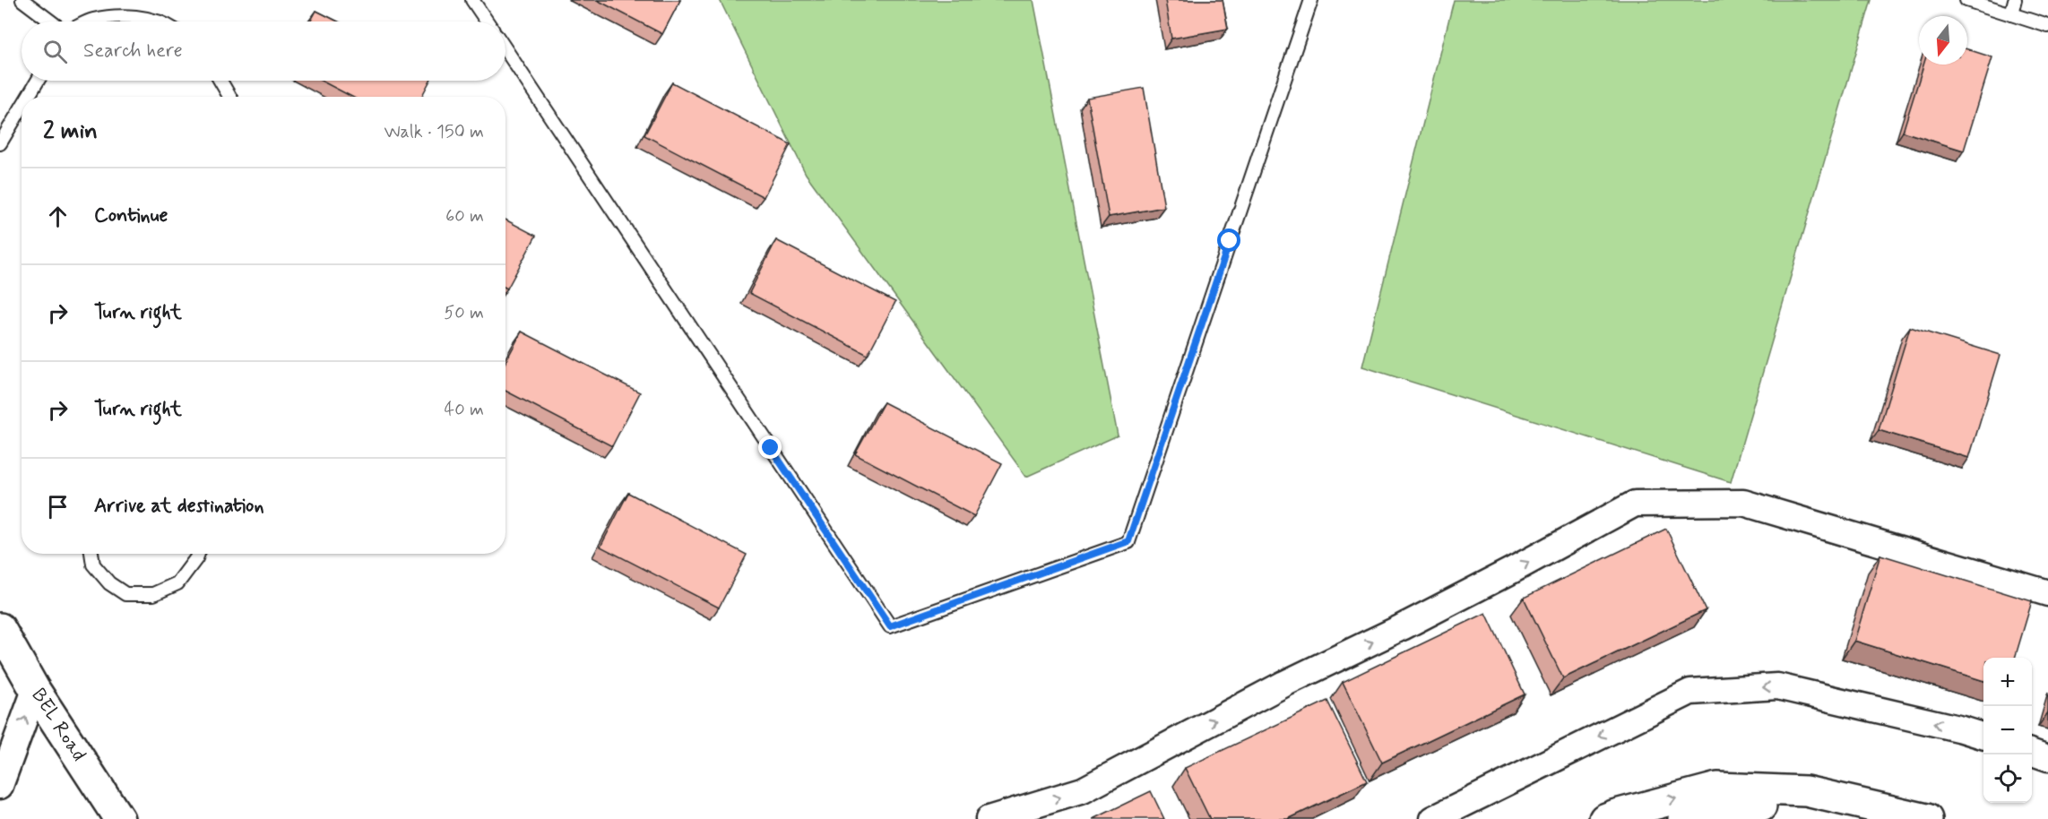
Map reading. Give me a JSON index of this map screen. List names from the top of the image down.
{
  "streets": {
    "main road": ["BEL Road"]
  },
  "north": "bottom",
  "page": {
    "search": "Search here",
    "heading": ["2 min", "Walk · 150 m"],
    "list": [
      ["Continue", "60 m"],
      ["Turn right", "50 m"],
      ["Turn right", "40 m"],
      "Arrive at destination"
    ],
    "map_buttons": ["+", "−"]
  }
}
